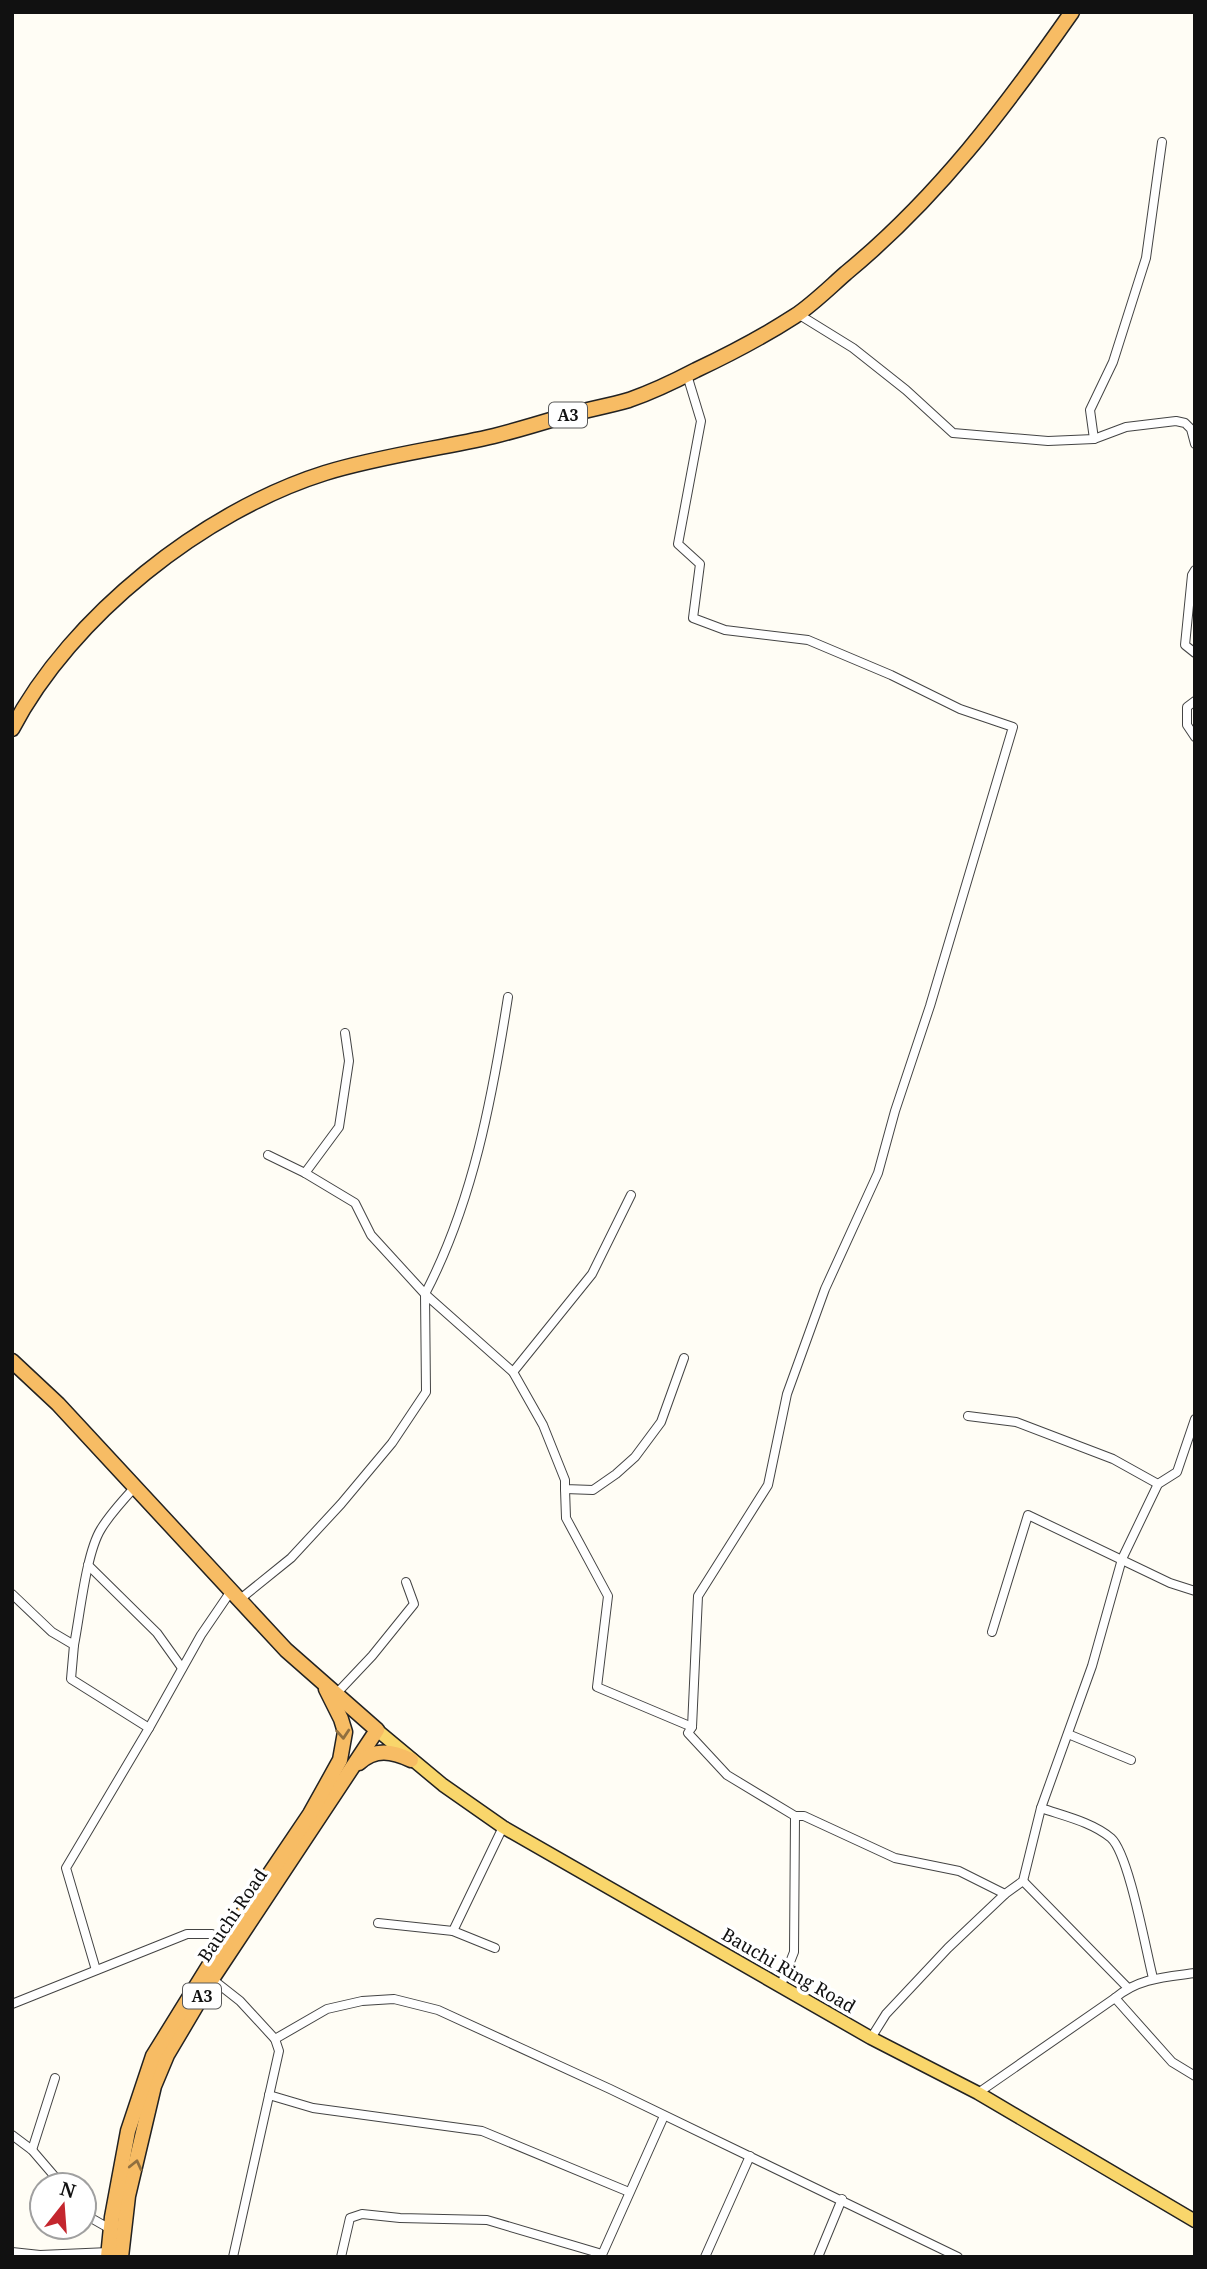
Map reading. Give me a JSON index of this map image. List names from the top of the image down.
{
  "streets": {
    "highway": ["A3", "Bauchi Road"],
    "main road": ["Bauchi Ring Road"]
  },
  "crossings": [
    ["A3", "Bauchi Road"],
    ["A3", "Bauchi Ring Road"]
  ],
  "north": "top"
}
